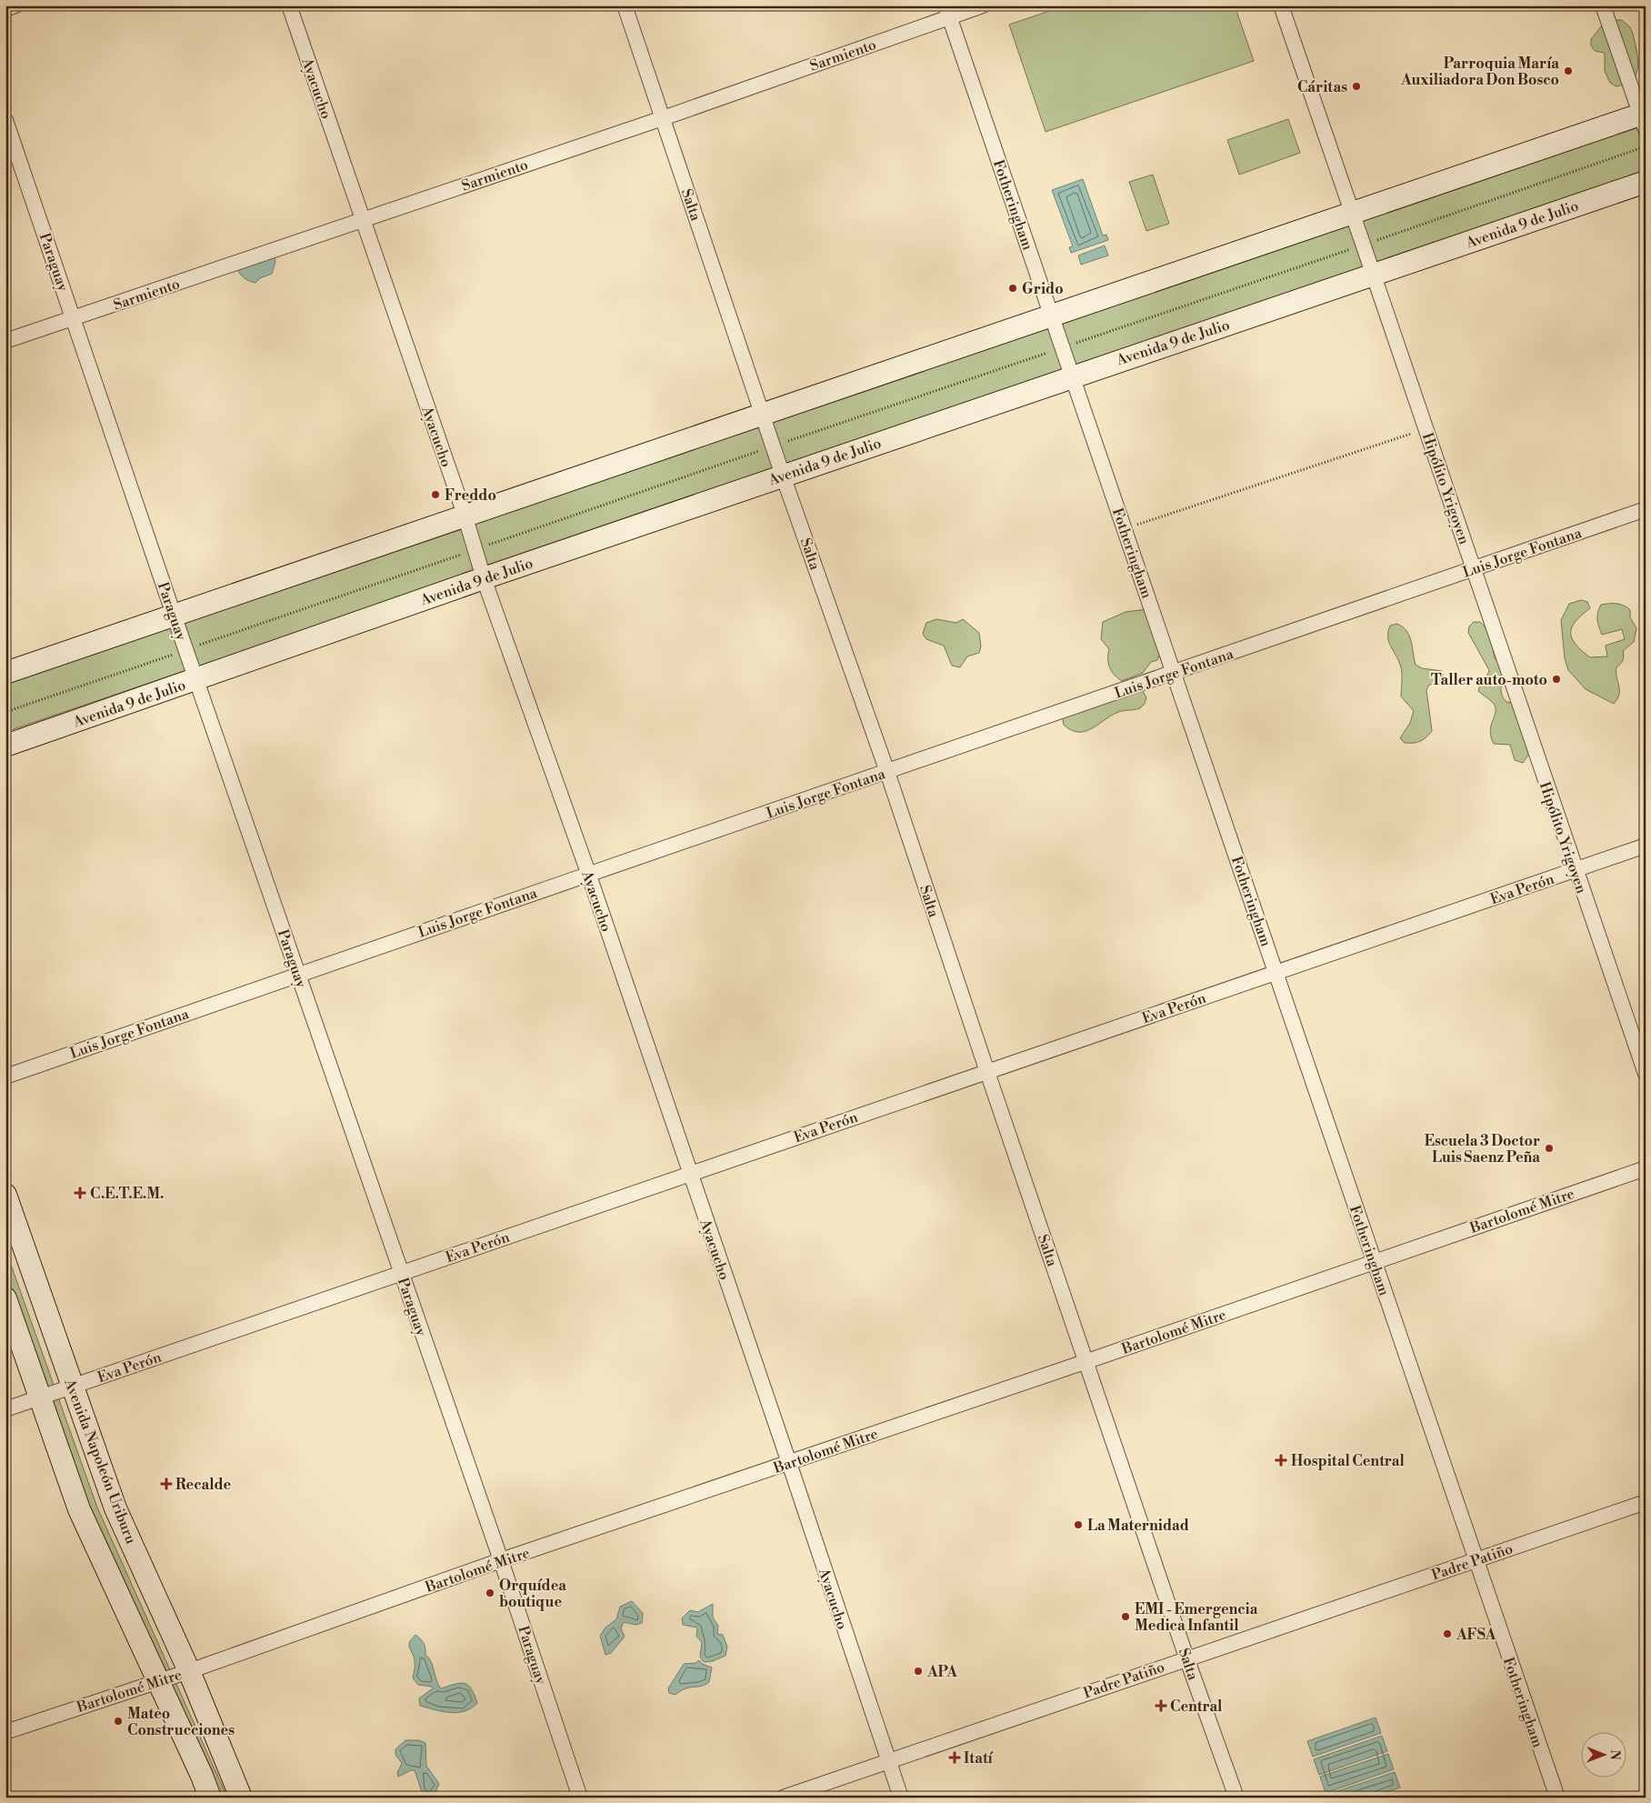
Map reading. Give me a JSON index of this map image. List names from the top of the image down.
{
  "streets": {
    "main road": ["Avenida 9 de Julio", "Avenida Napoleón Uriburu"],
    "street": [
      "Sarmiento",
      "Ayacucho",
      "Salta",
      "Fotheringham",
      "Paraguay",
      "Hipólito Yrigoyen",
      "Luis Jorge Fontana",
      "Eva Perón",
      "Bartolomé Mitre",
      "Padre Patiño"
    ]
  },
  "crossings": [
    ["Sarmiento", "Ayacucho"],
    ["Sarmiento", "Salta"],
    ["Sarmiento", "Fotheringham"],
    ["Sarmiento", "Paraguay"],
    ["Ayacucho", "Avenida 9 de Julio"],
    ["Ayacucho", "Luis Jorge Fontana"],
    ["Ayacucho", "Eva Perón"],
    ["Ayacucho", "Bartolomé Mitre"],
    ["Ayacucho", "Padre Patiño"],
    ["Salta", "Avenida 9 de Julio"],
    ["Salta", "Luis Jorge Fontana"],
    ["Salta", "Eva Perón"],
    ["Salta", "Bartolomé Mitre"],
    ["Salta", "Padre Patiño"],
    ["Fotheringham", "Avenida 9 de Julio"],
    ["Fotheringham", "Luis Jorge Fontana"],
    ["Fotheringham", "Eva Perón"],
    ["Fotheringham", "Bartolomé Mitre"],
    ["Fotheringham", "Padre Patiño"],
    ["Avenida 9 de Julio", "Paraguay"],
    ["Avenida 9 de Julio", "Hipólito Yrigoyen"],
    ["Paraguay", "Luis Jorge Fontana"],
    ["Paraguay", "Eva Perón"],
    ["Paraguay", "Bartolomé Mitre"],
    ["Hipólito Yrigoyen", "Luis Jorge Fontana"],
    ["Hipólito Yrigoyen", "Eva Perón"],
    ["Eva Perón", "Avenida Napoleón Uriburu"],
    ["Bartolomé Mitre", "Avenida Napoleón Uriburu"]
  ],
  "places": {
    "other": [
      "Parroquia María Auxiliadora Don Bosco",
      "Cáritas",
      "Grido",
      "Freddo",
      "Taller auto-moto",
      "Escuela 3 Doctor Luis Saenz Peña",
      "La Maternidad",
      "Orquídea boutique",
      "EMI - Emergencia Medica Infantil",
      "AFSA",
      "APA",
      "Mateo Construcciones"
    ],
    "health": [
      "C.E.T.E.M.",
      "Hospital Central",
      "Recalde",
      "Central",
      "Itatí"
    ]
  },
  "north": "right"
}
